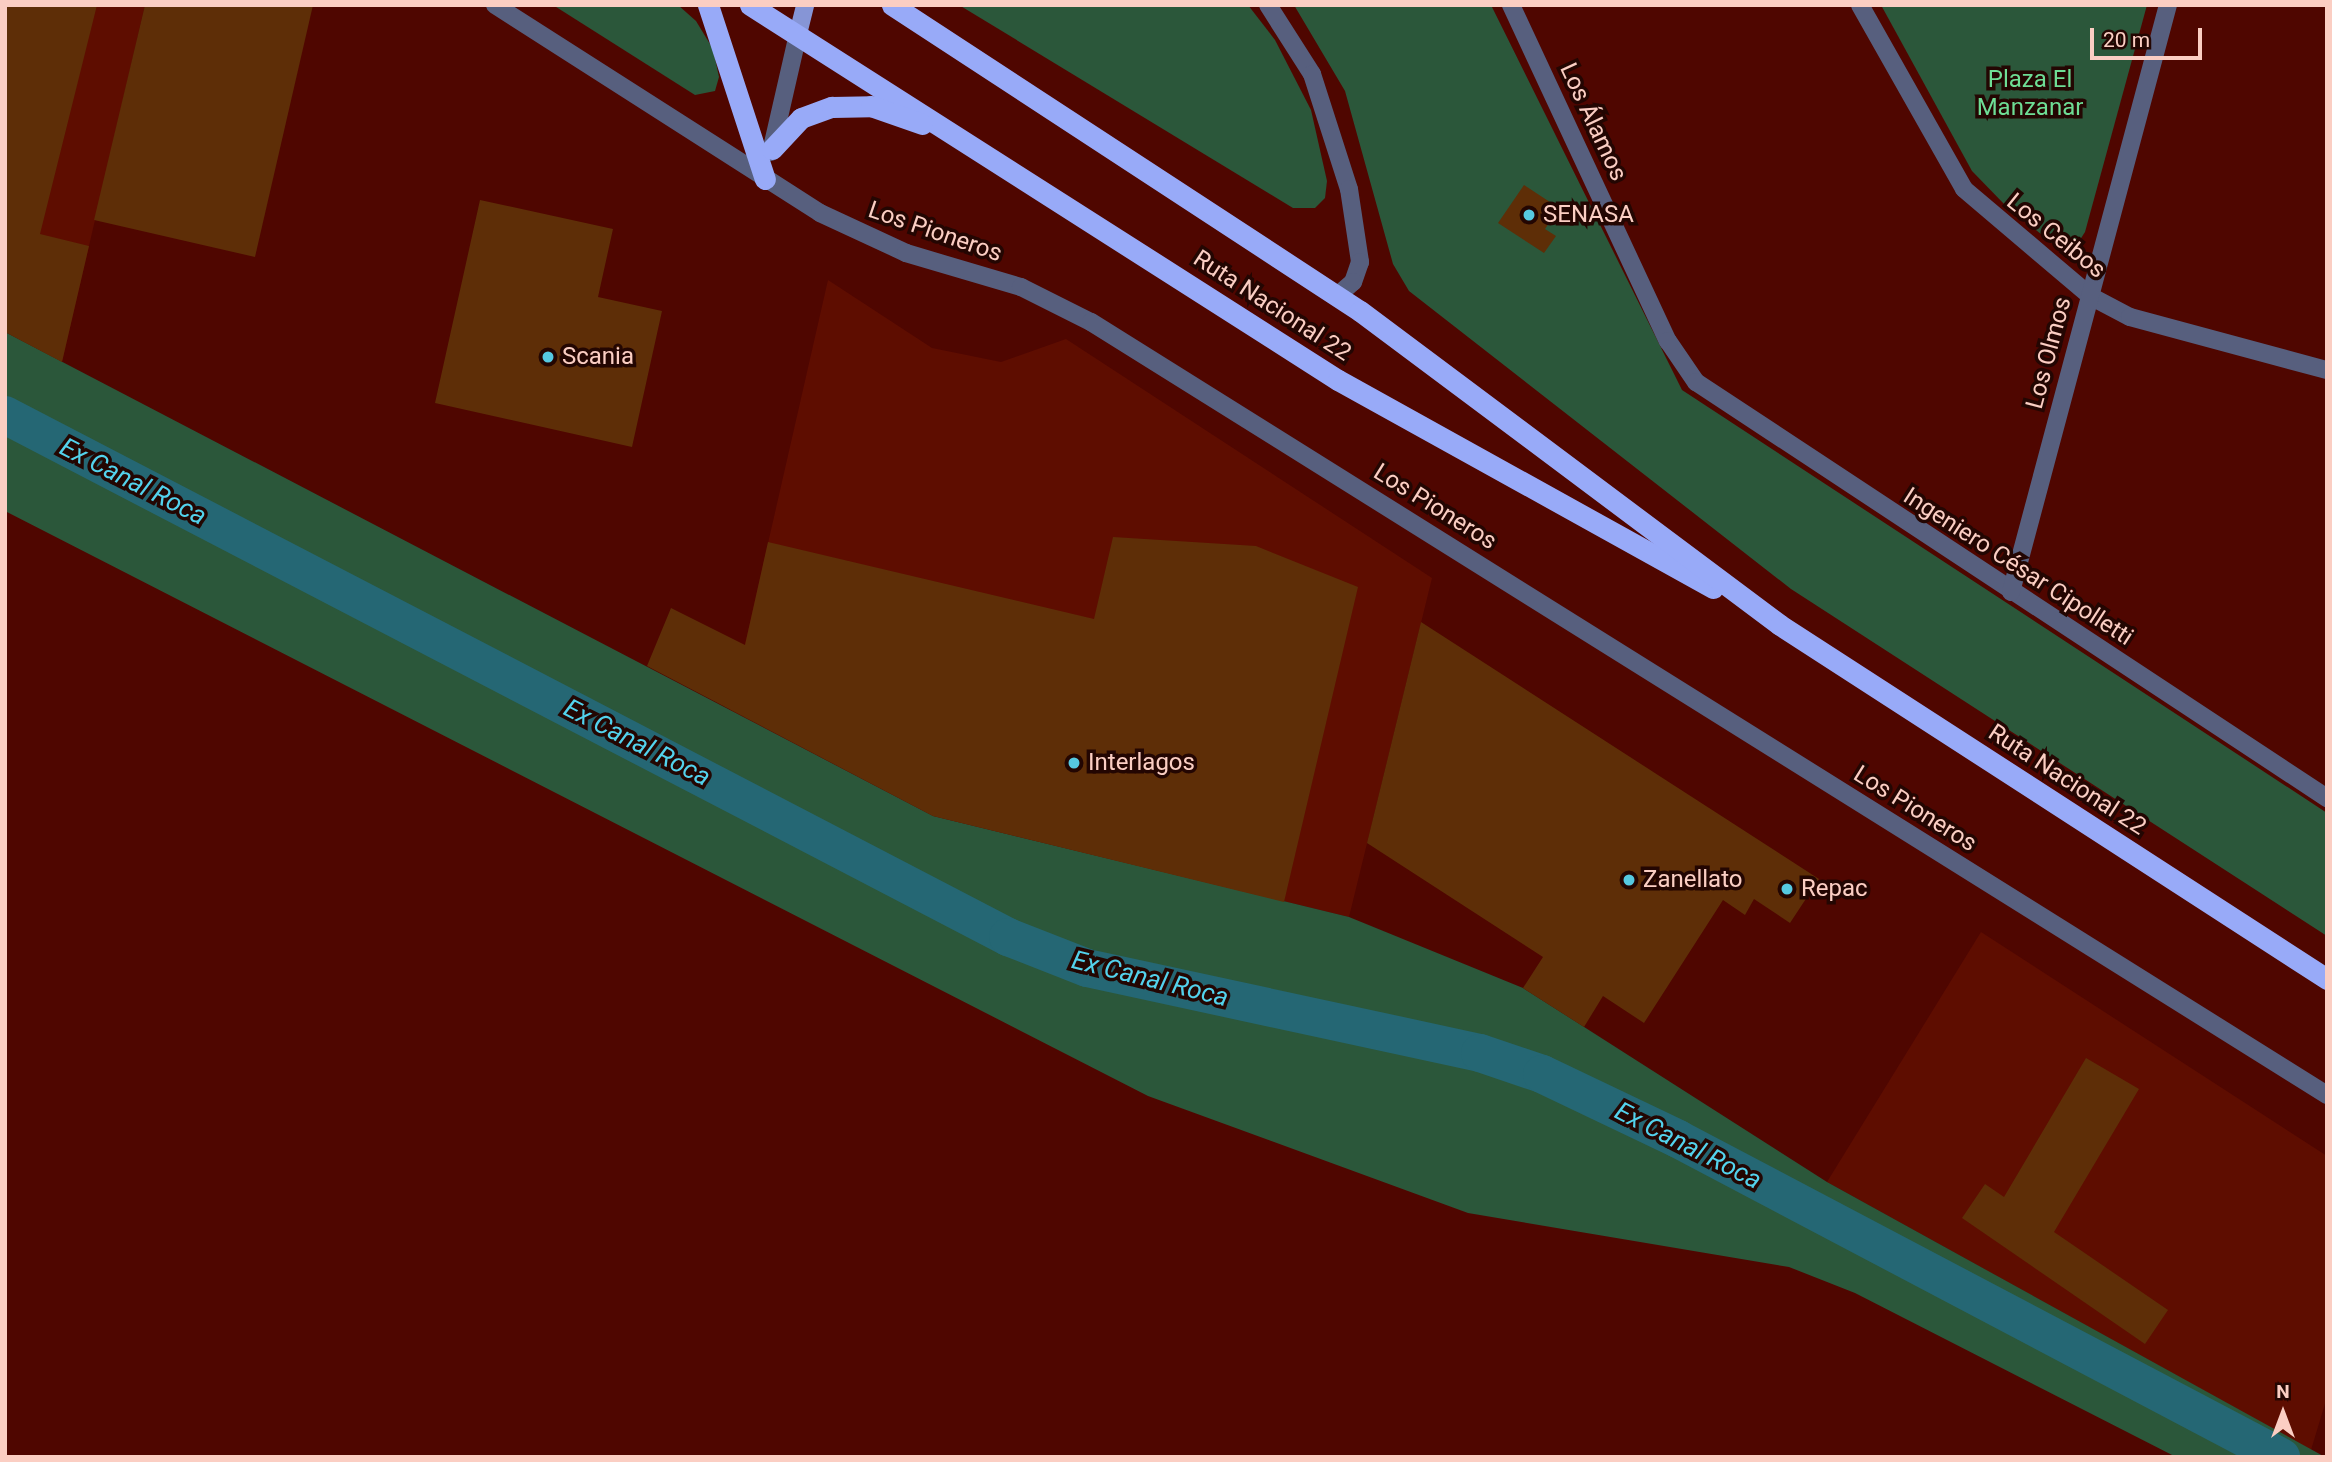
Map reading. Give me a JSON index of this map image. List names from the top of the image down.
{
  "streets": {
    "highway": ["Ruta Nacional 22"],
    "street": [
      "Los Álamos",
      "Los Pioneros",
      "Los Ceibos",
      "Los Olmos",
      "Ingeniero César Cipolletti"
    ]
  },
  "crossings": [
    ["Los Álamos", "Ingeniero César Cipolletti"],
    ["Los Ceibos", "Los Olmos"],
    ["Los Olmos", "Ingeniero César Cipolletti"]
  ],
  "water": ["Ex Canal Roca"],
  "parks": ["Plaza El Manzanar"],
  "places": [
    "SENASA",
    "Scania",
    "Interlagos",
    "Zanellato",
    "Repac"
  ],
  "scale_bar": "20 m",
  "north": "top"
}
